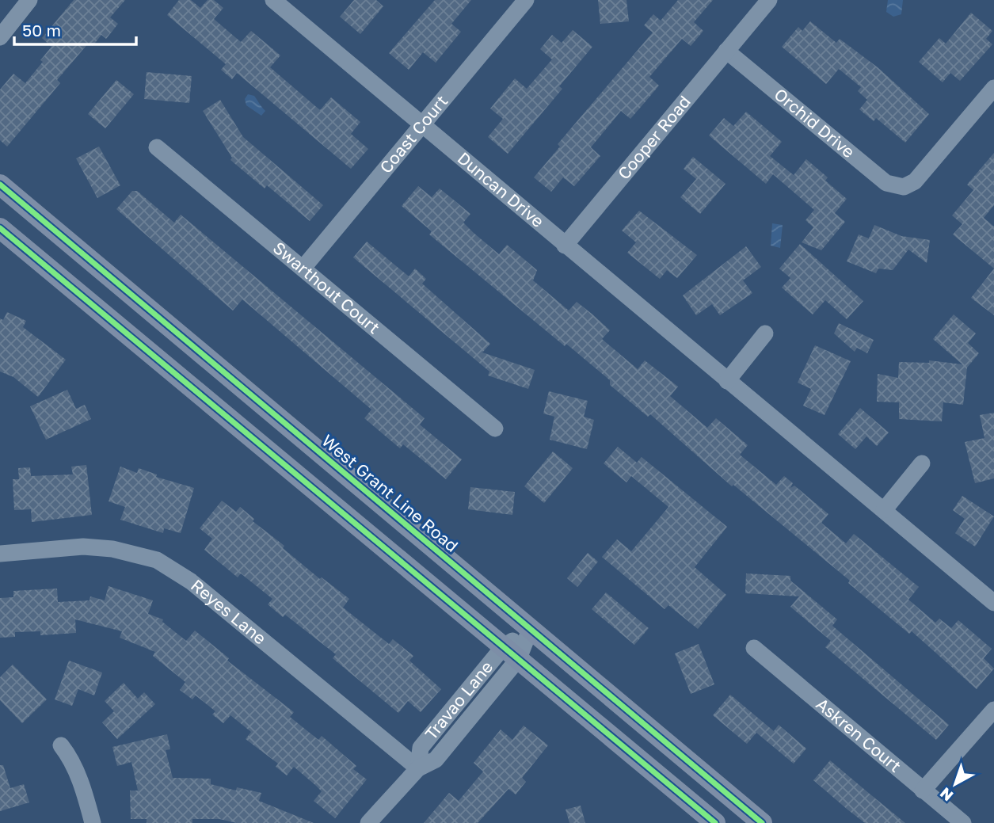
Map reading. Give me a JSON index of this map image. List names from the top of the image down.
{
  "streets": {
    "main road": ["West Grant Line Road"],
    "street": [
      "Orchid Drive",
      "Coast Court",
      "Cooper Road",
      "Duncan Drive",
      "Swarthout Court",
      "Reyes Lane",
      "Travao Lane",
      "Askren Court"
    ]
  },
  "crossings": [
    ["Orchid Drive", "Cooper Road"],
    ["Coast Court", "Duncan Drive"],
    ["Coast Court", "Swarthout Court"],
    ["Cooper Road", "Duncan Drive"],
    ["West Grant Line Road", "Travao Lane"],
    ["Reyes Lane", "Travao Lane"]
  ],
  "scale_bar": "50 m",
  "north": "bottom left"
}
